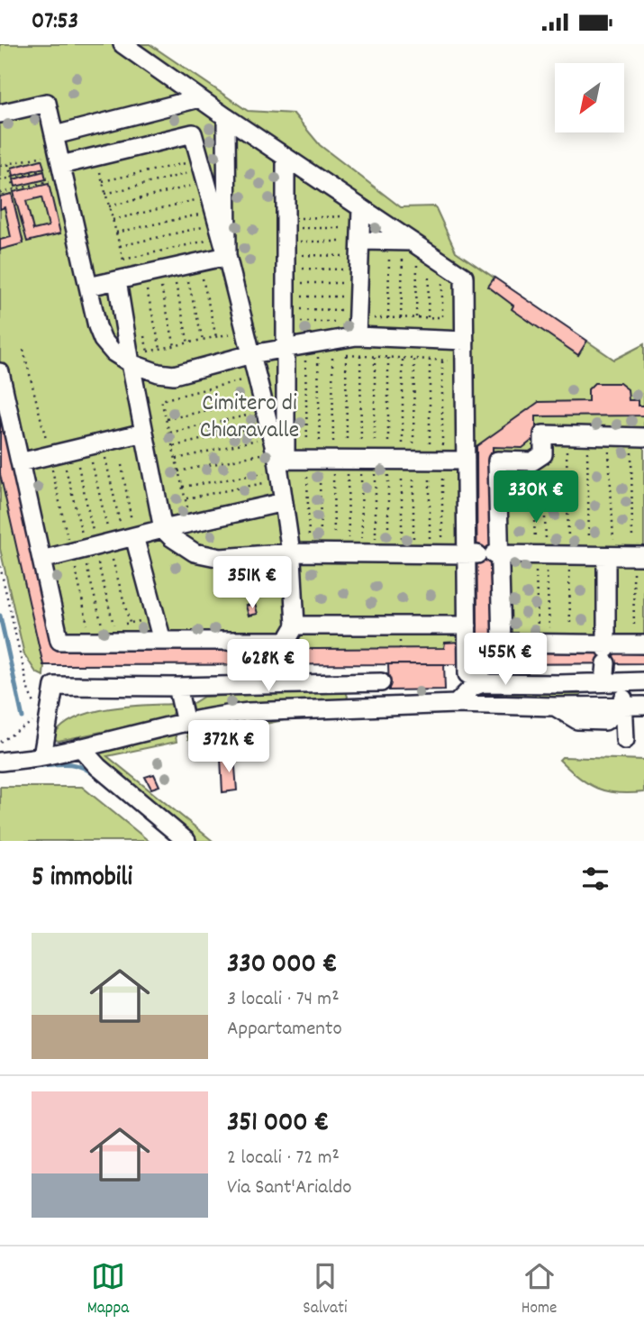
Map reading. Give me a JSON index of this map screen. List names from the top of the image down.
{
  "parks": ["Cimitero di Chiaravalle"],
  "north": "bottom left",
  "page": {
    "status": "07:53",
    "price": [
      "330K €",
      "351K €",
      "455K €",
      "628K €",
      "372K €"
    ],
    "heading": "5 immobili",
    "list": [
      {
        "name": "330 000 €",
        "note": "3 locali · 74 m² · Appartamento"
      },
      {
        "name": "351 000 €",
        "note": "2 locali · 72 m² · Via Sant'Arialdo"
      }
    ],
    "tabs": ["Mappa", "Salvati", "Home"]
  }
}
